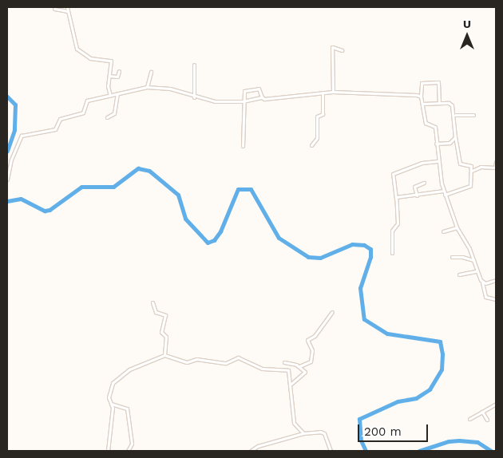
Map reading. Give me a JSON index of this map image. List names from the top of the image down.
{
  "scale_bar": "200 m",
  "north": "top"
}
